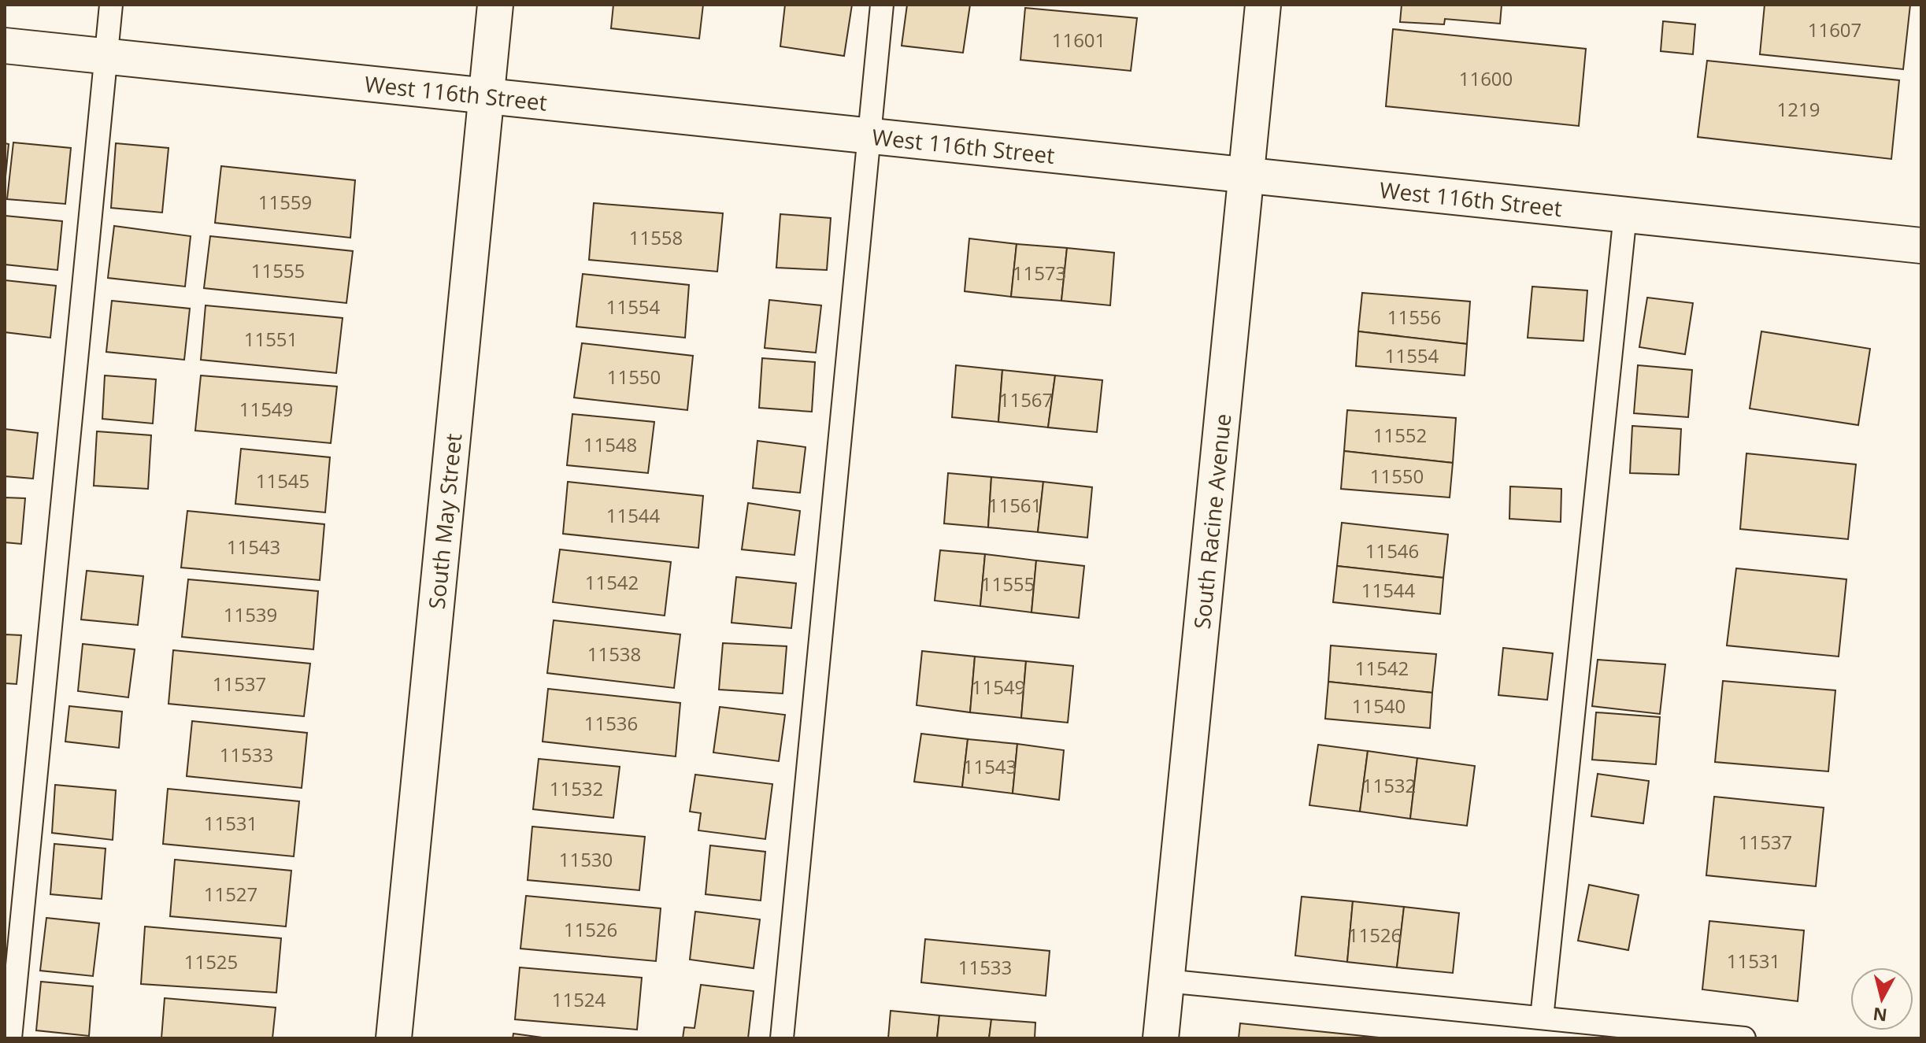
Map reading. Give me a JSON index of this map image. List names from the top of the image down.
{
  "streets": {
    "street": ["West 116th Street", "South May Street", "South Racine Avenue"]
  },
  "crossings": [
    ["West 116th Street", "South May Street"],
    ["West 116th Street", "South Racine Avenue"]
  ],
  "house_numbers": [
    "11607",
    "11601",
    "11600",
    "1219",
    "11559",
    "11558",
    "11555",
    "11573",
    "11554",
    "11556",
    "11551",
    "11554",
    "11550",
    "11567",
    "11549",
    "11552",
    "11548",
    "11550",
    "11545",
    "11561",
    "11544",
    "11543",
    "11546",
    "11542",
    "11555",
    "11544",
    "11539",
    "11538",
    "11542",
    "11537",
    "11549",
    "11540",
    "11536",
    "11533",
    "11543",
    "11532",
    "11532",
    "11531",
    "11537",
    "11530",
    "11527",
    "11526",
    "11526",
    "11531",
    "11525",
    "11533",
    "11524"
  ],
  "north": "bottom"
}
